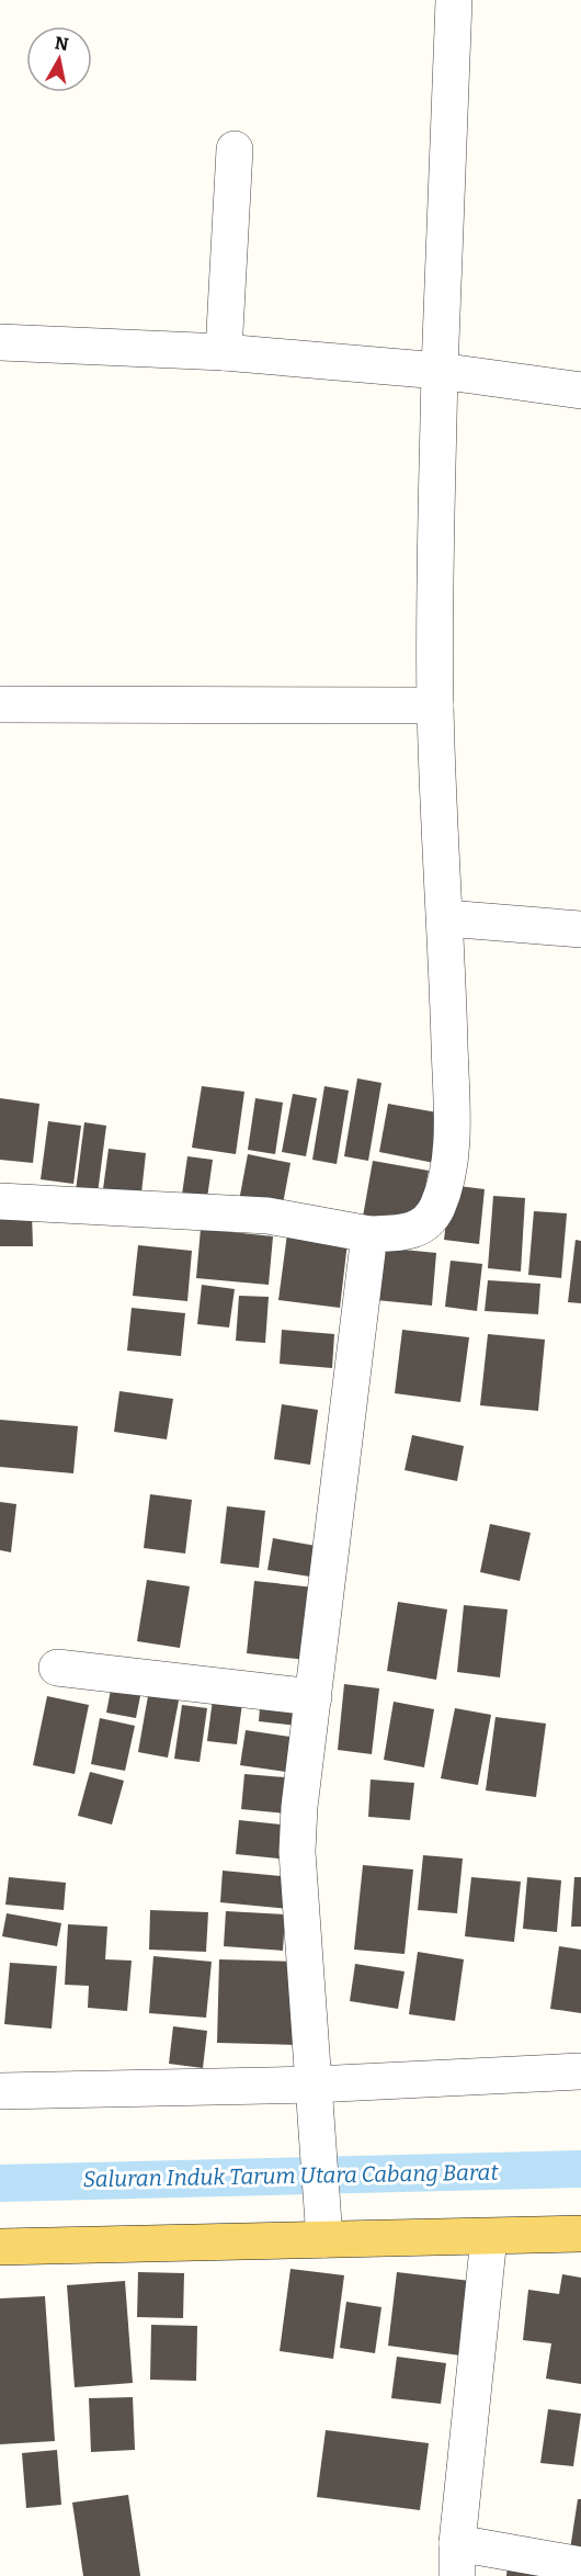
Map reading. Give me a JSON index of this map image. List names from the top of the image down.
{
  "water": ["Saluran Induk Tarum Utara Cabang Barat"],
  "north": "top"
}
